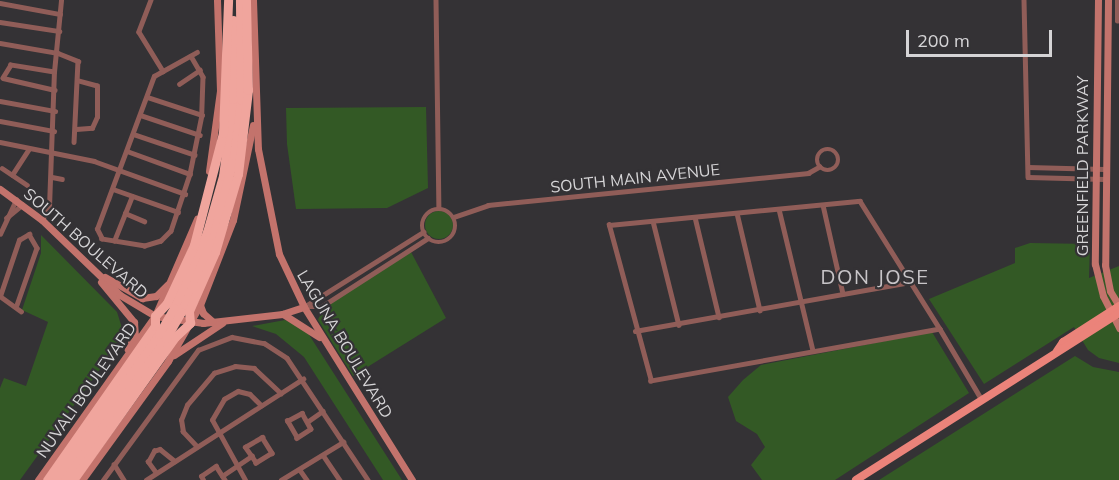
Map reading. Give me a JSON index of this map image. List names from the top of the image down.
{
  "streets": {
    "main road": [
      "GREENFIELD PARKWAY",
      "SOUTH BOULEVARD",
      "LAGUNA BOULEVARD",
      "NUVALI BOULEVARD"
    ],
    "street": ["SOUTH MAIN AVENUE"]
  },
  "crossings": [
    ["SOUTH BOULEVARD", "LAGUNA BOULEVARD"],
    ["SOUTH BOULEVARD", "NUVALI BOULEVARD"]
  ],
  "districts": ["DON JOSE"],
  "scale_bar": "200 m"
}
